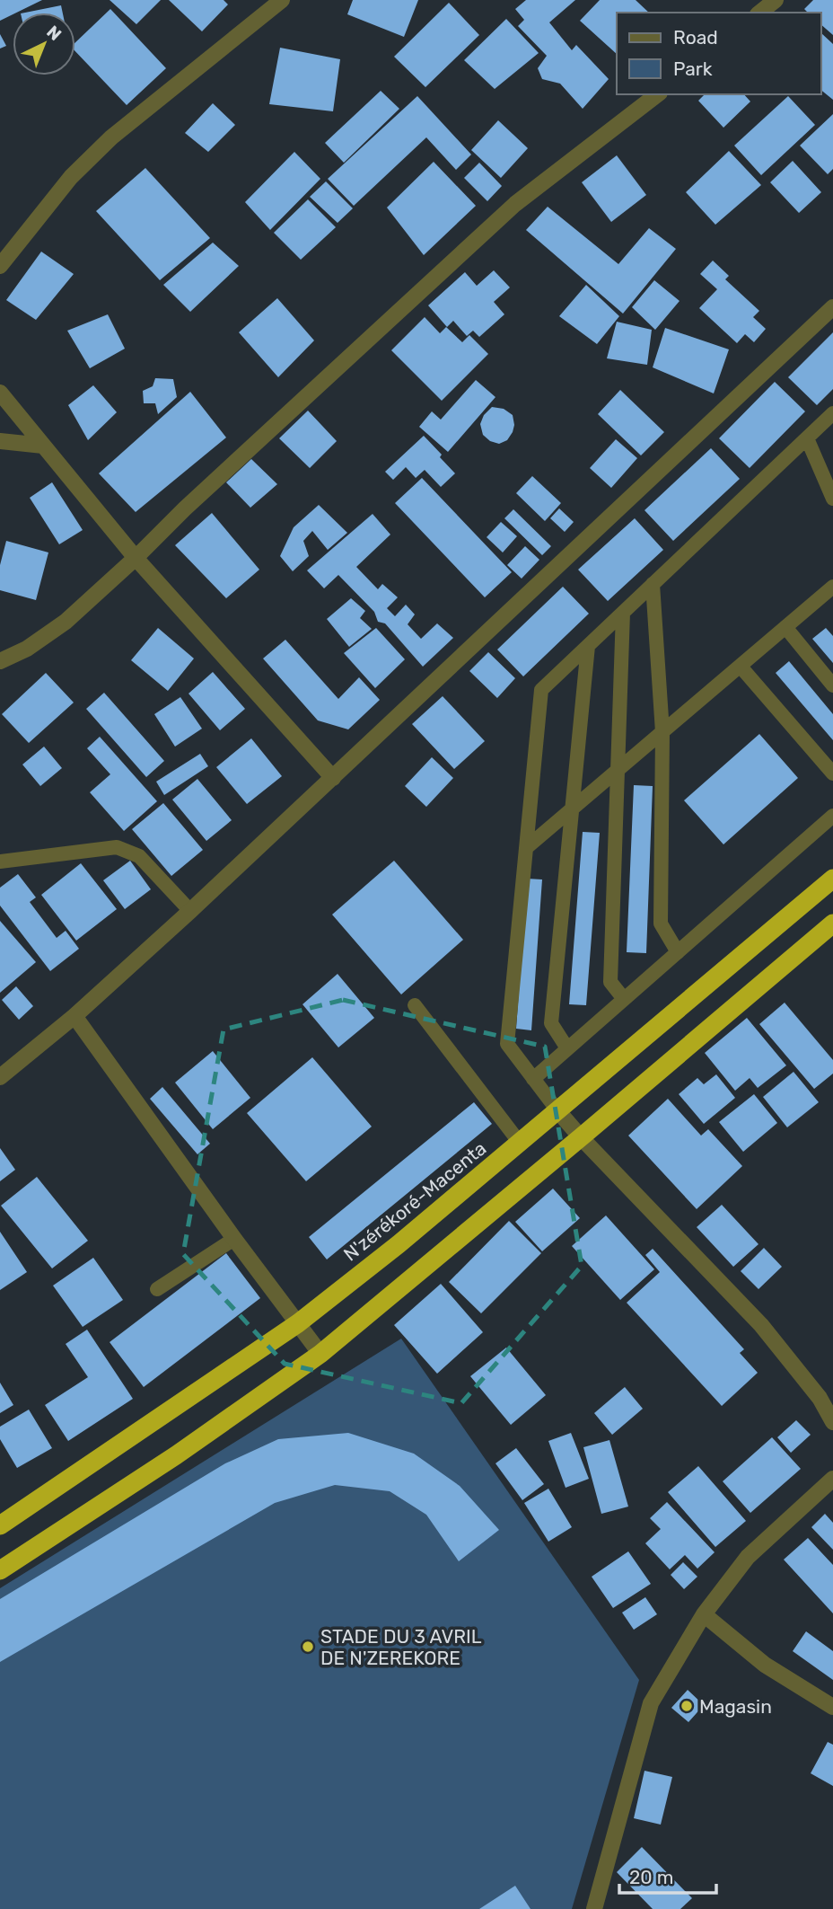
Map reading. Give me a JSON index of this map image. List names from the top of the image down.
{
  "streets": {
    "highway": ["N'zérékoré-Macenta"]
  },
  "places": ["STADE DU 3 AVRIL DE N'ZEREKORE", "Magasin"],
  "legend": ["Road", "Park"],
  "scale_bar": "20 m",
  "north": "top right"
}
